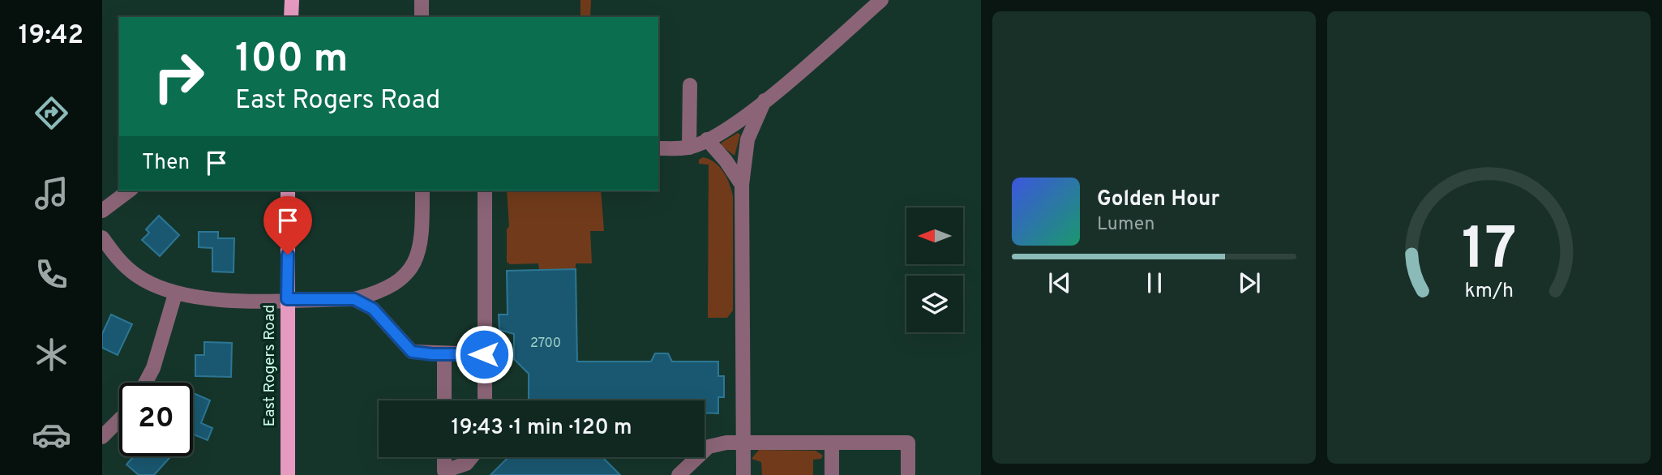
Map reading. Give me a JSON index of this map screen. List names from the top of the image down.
{
  "streets": {
    "main road": ["East Rogers Road"]
  },
  "house_numbers": ["2700"],
  "north": "left",
  "page": {
    "tabs": "19:42",
    "turn": ["100 m", "East Rogers Road"],
    "then": "Then",
    "song": ["Golden Hour", "Lumen"],
    "limit": "20",
    "trip": "19:43 · 1 min · 120 m",
    "gauge": ["17", "km/h"]
  }
}
